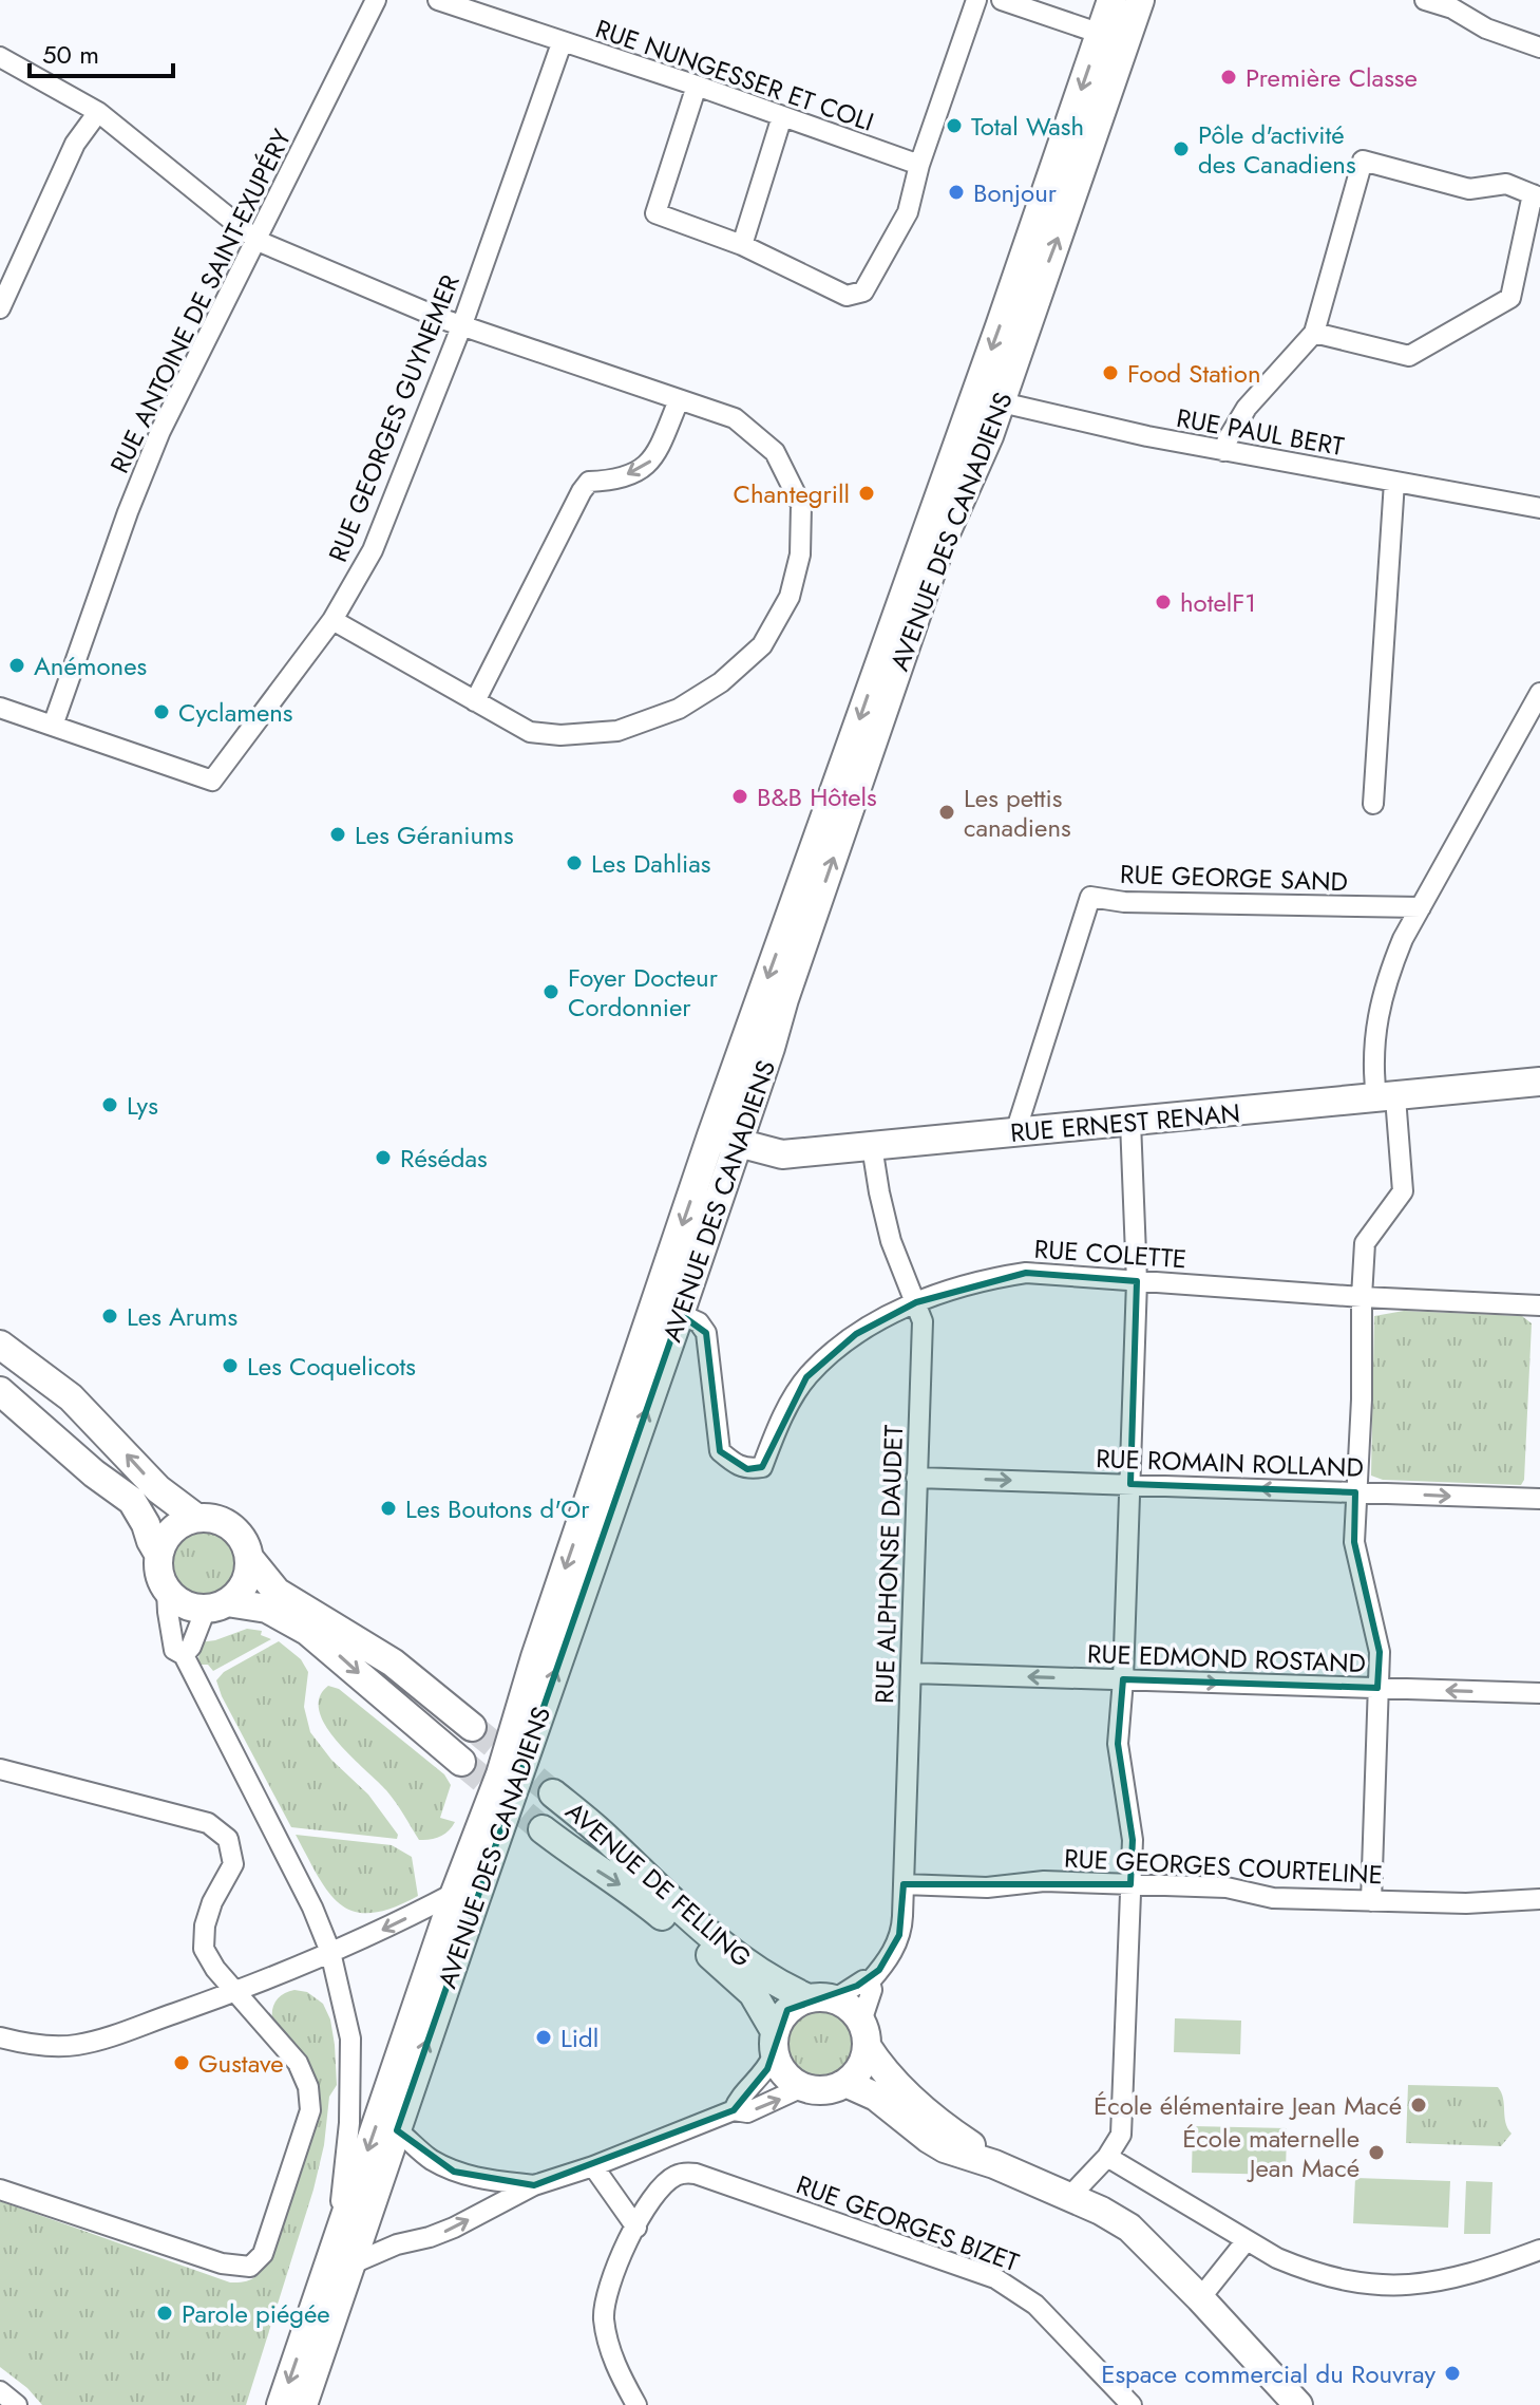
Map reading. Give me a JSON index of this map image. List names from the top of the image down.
{
  "streets": {
    "main road": ["AVENUE DES CANADIENS", "RUE ERNEST RENAN", "AVENUE DE FELLING"],
    "street": [
      "RUE NUNGESSER ET COLI",
      "RUE ANTOINE DE SAINT-EXUPÉRY",
      "RUE GEORGES GUYNEMER",
      "RUE PAUL BERT",
      "RUE GEORGE SAND",
      "RUE COLETTE",
      "RUE ROMAIN ROLLAND",
      "RUE ALPHONSE DAUDET",
      "RUE EDMOND ROSTAND",
      "RUE GEORGES COURTELINE",
      "RUE GEORGES BIZET"
    ]
  },
  "crossings": [
    ["RUE NUNGESSER ET COLI", "RUE GEORGES GUYNEMER"],
    ["RUE ANTOINE DE SAINT-EXUPÉRY", "RUE GEORGES GUYNEMER"],
    ["RUE PAUL BERT", "AVENUE DES CANADIENS"],
    ["AVENUE DES CANADIENS", "RUE ERNEST RENAN"],
    ["AVENUE DES CANADIENS", "RUE COLETTE"],
    ["RUE GEORGE SAND", "RUE ERNEST RENAN"],
    ["RUE ERNEST RENAN", "RUE ALPHONSE DAUDET"],
    ["RUE COLETTE", "RUE ALPHONSE DAUDET"],
    ["RUE ROMAIN ROLLAND", "RUE ALPHONSE DAUDET"],
    ["RUE ALPHONSE DAUDET", "RUE EDMOND ROSTAND"],
    ["RUE ALPHONSE DAUDET", "RUE GEORGES COURTELINE"],
    ["RUE ALPHONSE DAUDET", "AVENUE DE FELLING"]
  ],
  "places": [
    "Première Classe",
    "Total Wash",
    "Pôle d'activité des Canadiens",
    "Bonjour",
    "Food Station",
    "Chantegrill",
    "hotelF1",
    "Anémones",
    "Cyclamens",
    "B&B Hôtels",
    "Les pettis canadiens",
    "Les Géraniums",
    "Les Dahlias",
    "Foyer Docteur Cordonnier",
    "Lys",
    "Résédas",
    "Les Arums",
    "Les Coquelicots",
    "Les Boutons d'Or",
    "Lidl",
    "Gustave",
    "École élémentaire Jean Macé",
    "École maternelle Jean Macé",
    "Parole piégée",
    "Espace commercial du Rouvray"
  ],
  "scale_bar": "50 m"
}
